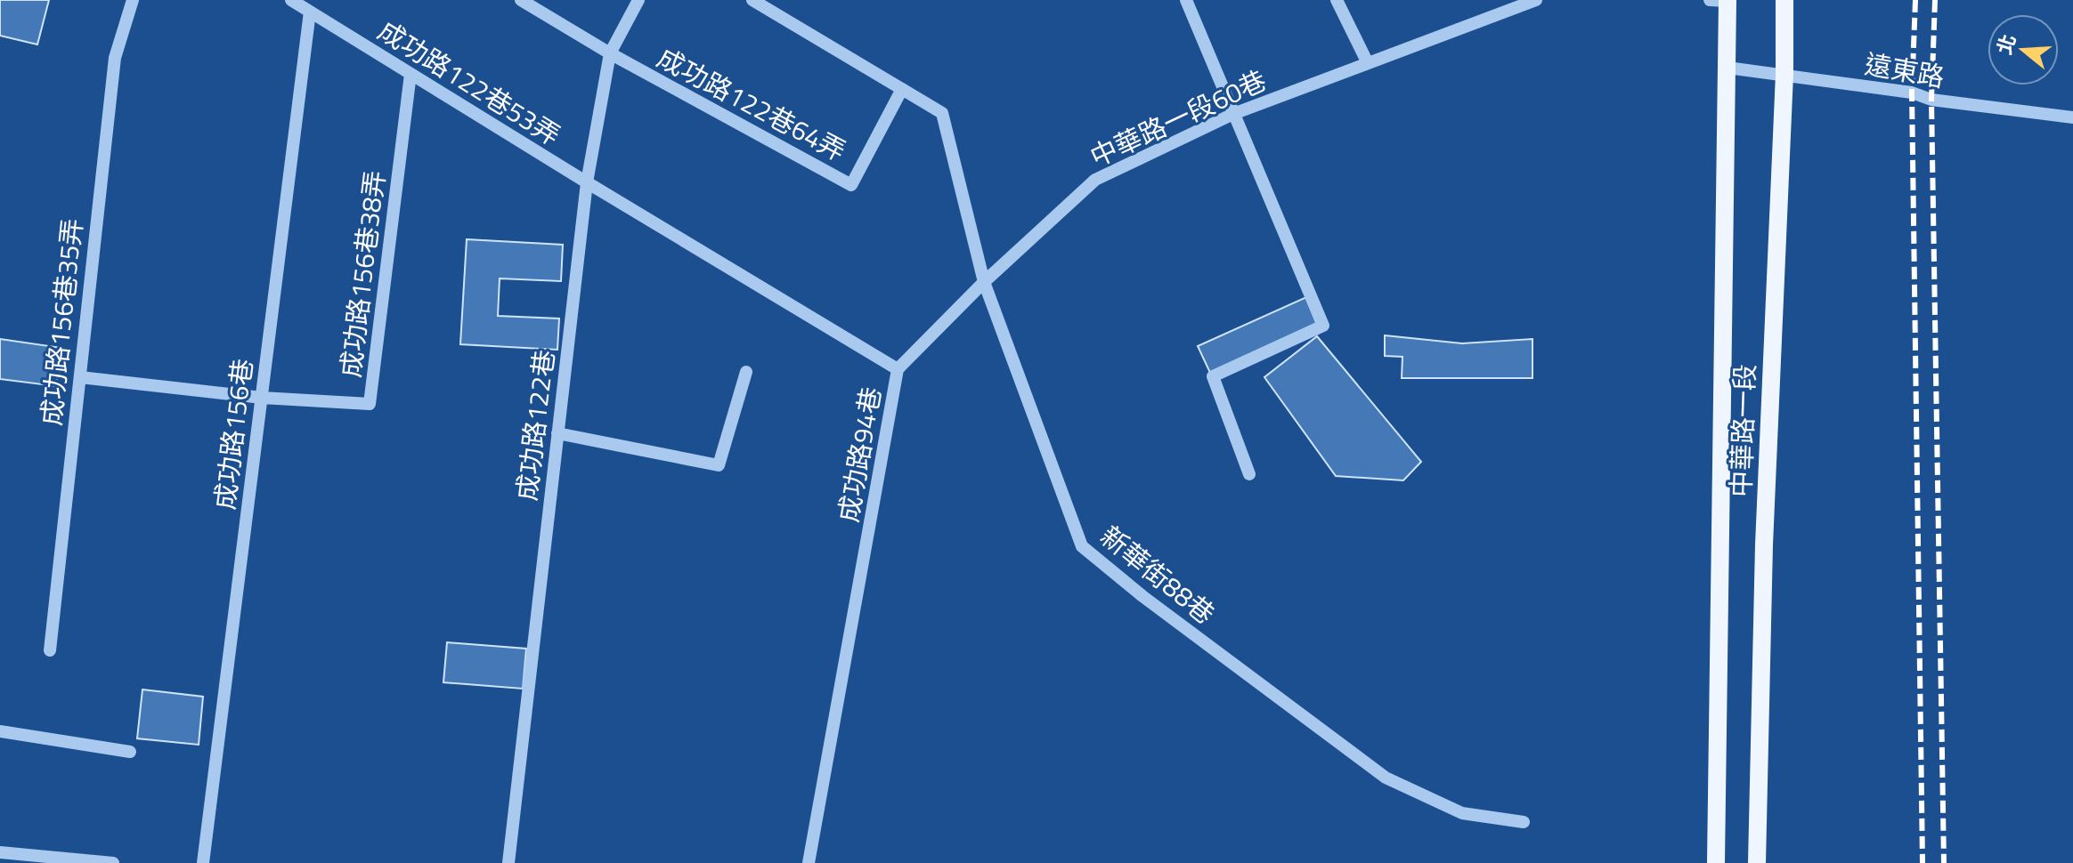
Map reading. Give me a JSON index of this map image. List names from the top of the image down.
{
  "streets": {
    "main road": ["中華路一段"],
    "street": [
      "遠東路",
      "成功路122巷53弄",
      "成功路122巷64弄",
      "中華路一段60巷",
      "成功路156巷38弄",
      "成功路156巷35弄",
      "成功路122巷",
      "成功路156巷",
      "成功路94巷",
      "新華街88巷"
    ]
  },
  "crossings": [
    ["遠東路", "中華路一段"],
    ["成功路122巷53弄", "成功路156巷38弄"],
    ["成功路122巷53弄", "成功路122巷"],
    ["成功路122巷53弄", "成功路156巷"],
    ["成功路122巷53弄", "成功路94巷"],
    ["成功路122巷64弄", "成功路122巷"],
    ["成功路122巷64弄", "新華街88巷"],
    ["中華路一段60巷", "成功路94巷"],
    ["中華路一段60巷", "新華街88巷"],
    ["成功路156巷38弄", "成功路156巷35弄"],
    ["成功路156巷38弄", "成功路156巷"],
    ["成功路122巷", "成功路94巷"]
  ],
  "north": "left"
}
